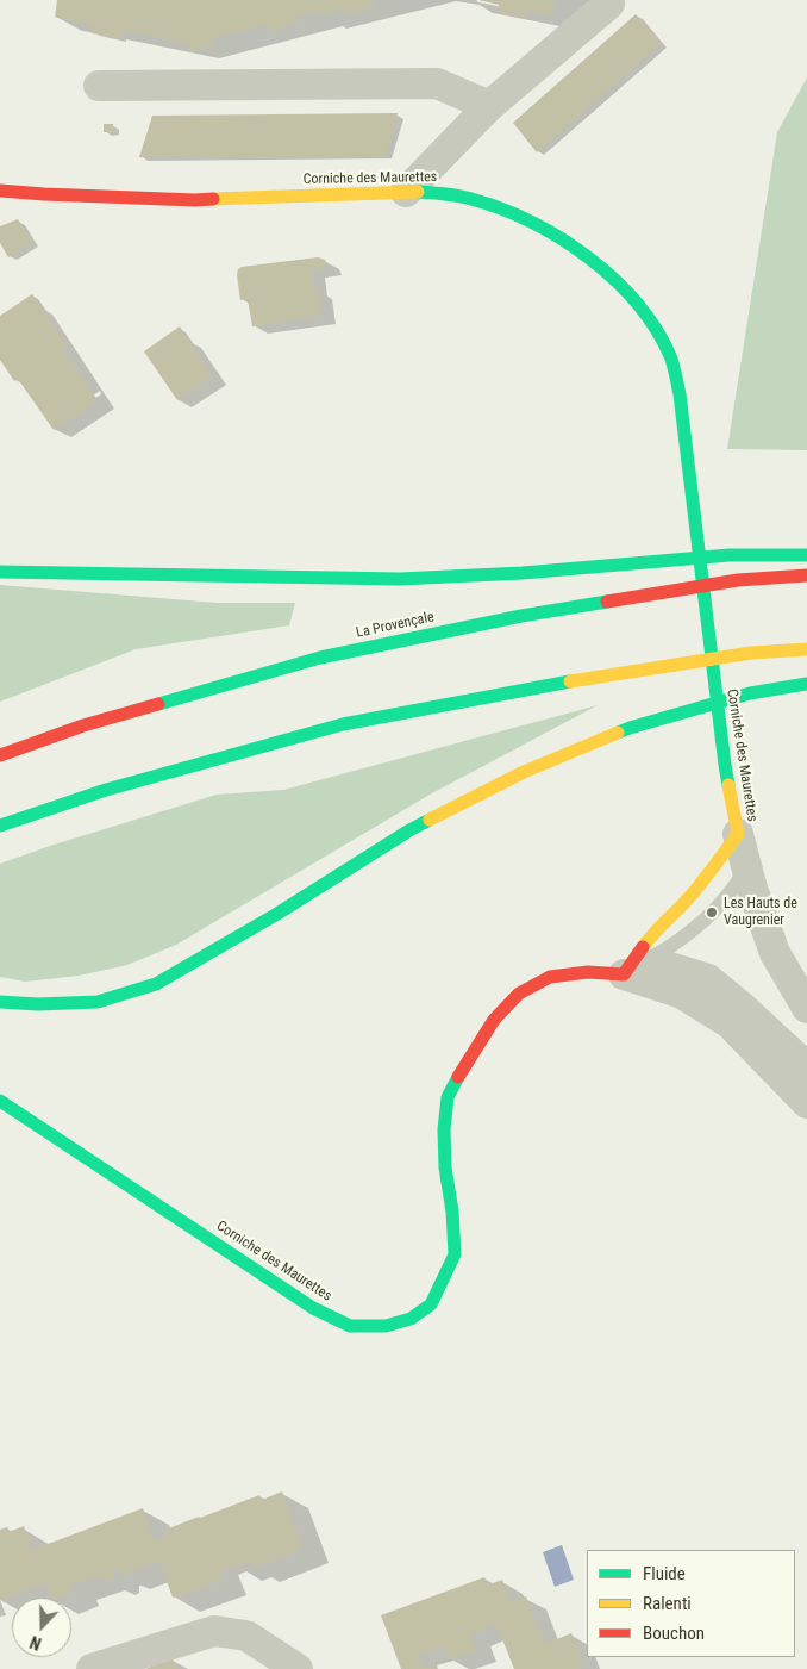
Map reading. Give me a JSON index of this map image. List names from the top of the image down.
{
  "streets": {
    "main road": ["Corniche des Maurettes", "La Provençale"]
  },
  "places": ["Les Hauts de Vaugrenier"],
  "legend": ["Fluide", "Ralenti", "Bouchon"],
  "north": "bottom"
}
